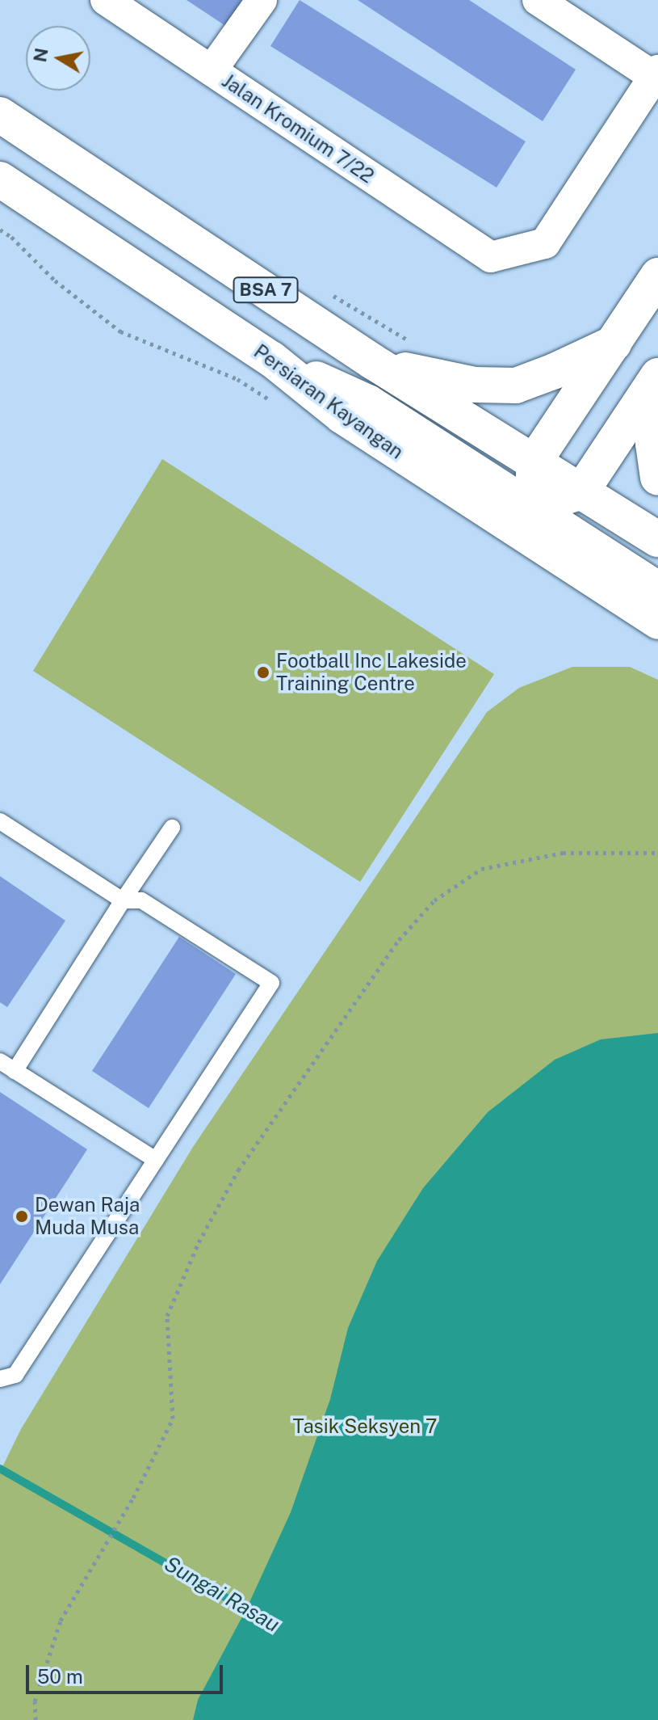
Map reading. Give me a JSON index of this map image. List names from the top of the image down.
{
  "streets": {
    "main road": ["BSA 7", "Persiaran Kayangan"],
    "street": ["Jalan Kromium 7/22"]
  },
  "water": ["Sungai Rasau"],
  "parks": ["Tasik Seksyen 7"],
  "places": ["Football Inc Lakeside Training Centre", "Dewan Raja Muda Musa"],
  "scale_bar": "50 m",
  "north": "left"
}
